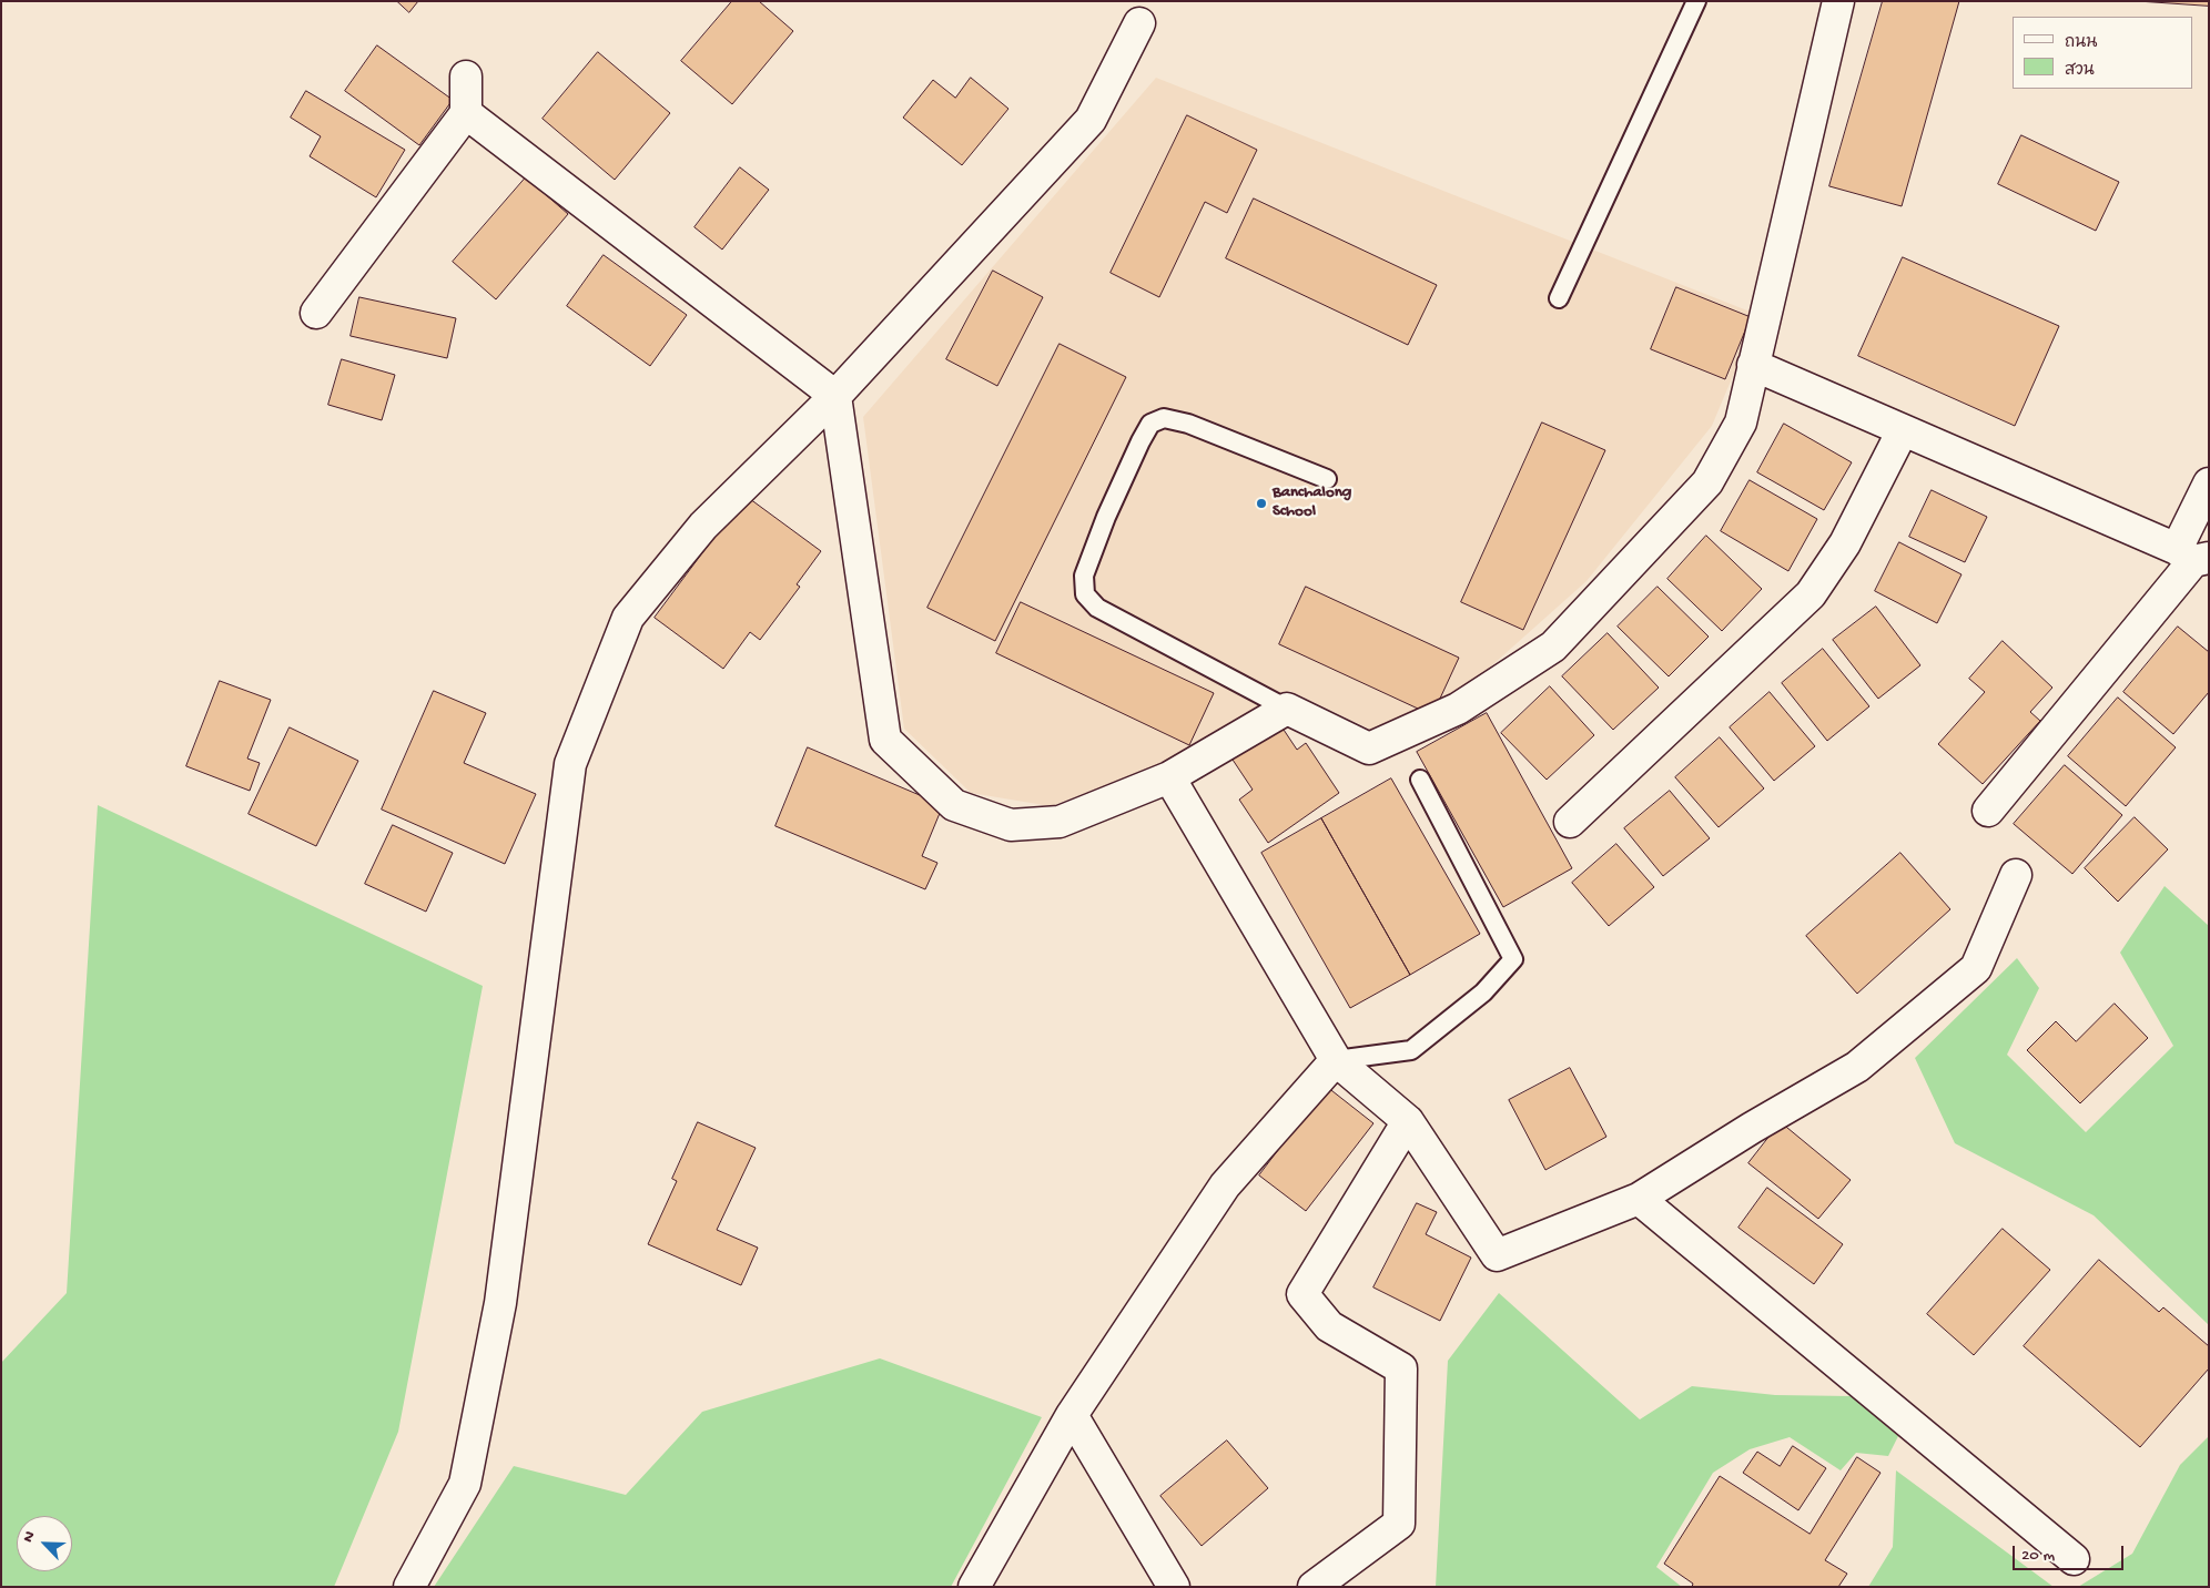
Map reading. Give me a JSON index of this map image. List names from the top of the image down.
{
  "places": ["Banchalong School"],
  "legend": ["ถนน", "สวน"],
  "scale_bar": "20 m",
  "north": "top left"
}
